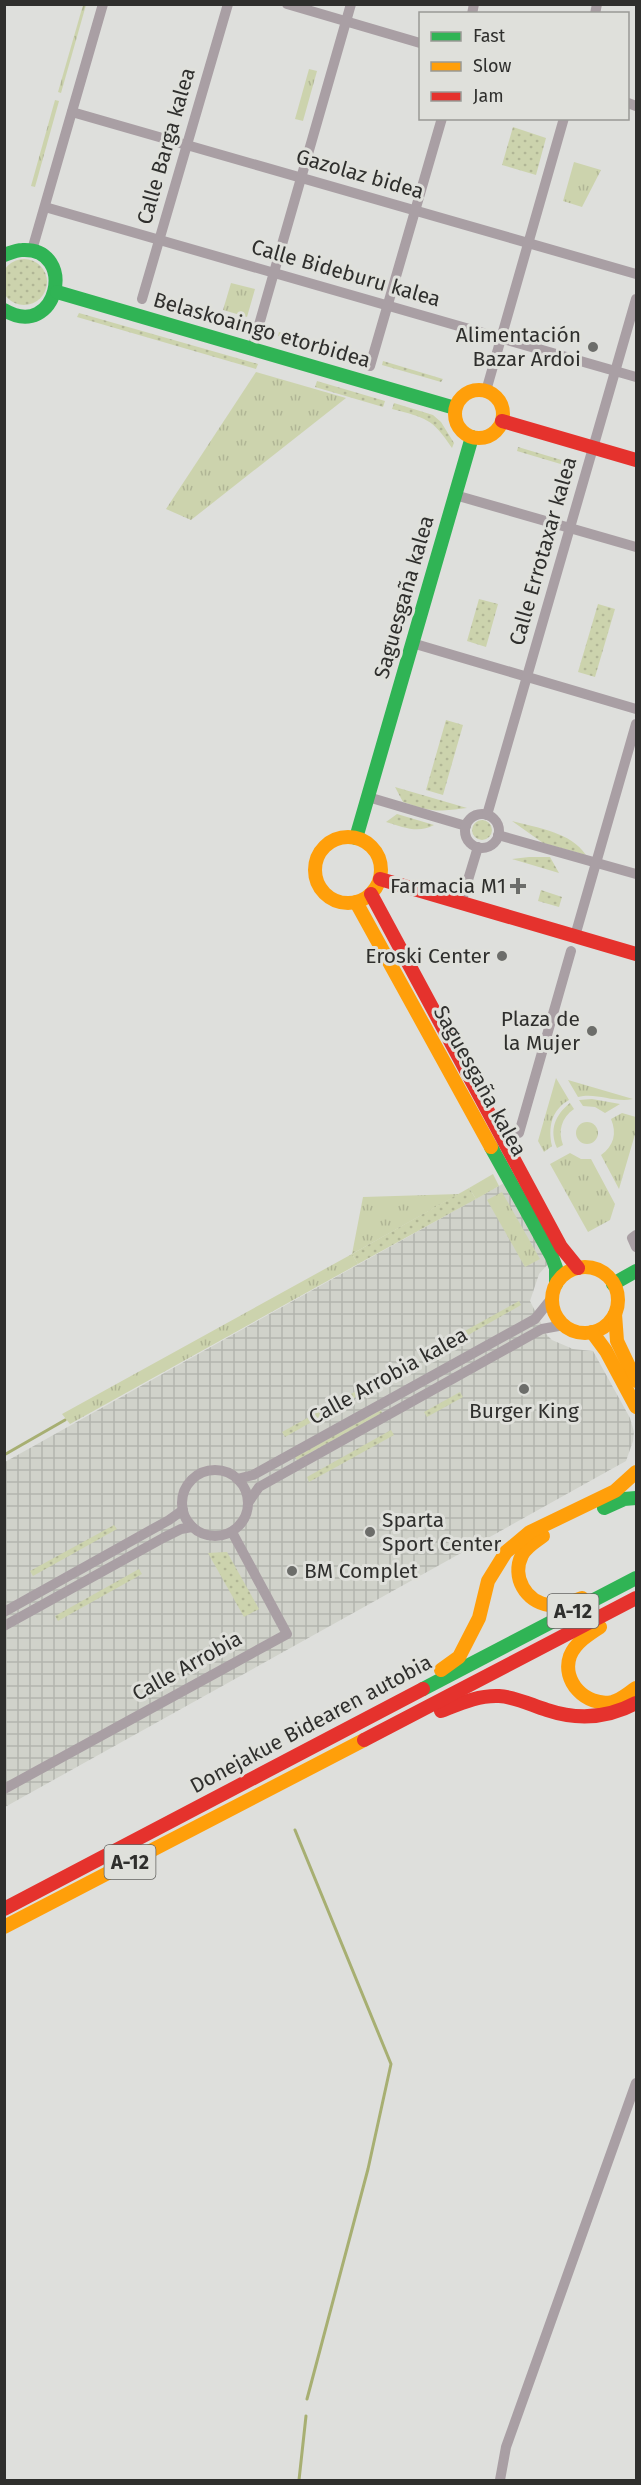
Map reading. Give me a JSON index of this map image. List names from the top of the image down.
{
  "streets": {
    "main road": [
      "Belaskoaingo etorbidea",
      "Saguesgaña kalea",
      "A-12",
      "Donejakue Bidearen autobia"
    ],
    "street": [
      "Calle Barga kalea",
      "Gazolaz bidea",
      "Calle Bideburu kalea",
      "Calle Errotaxar kalea",
      "Calle Arrobia kalea",
      "Calle Arrobia"
    ]
  },
  "crossings": [
    ["Calle Barga kalea", "Gazolaz bidea"],
    ["Calle Barga kalea", "Calle Bideburu kalea"],
    ["Calle Bideburu kalea", "Calle Errotaxar kalea"],
    ["Belaskoaingo etorbidea", "Saguesgaña kalea"],
    ["Saguesgaña kalea", "Calle Arrobia kalea"],
    ["Calle Arrobia kalea", "Calle Arrobia"]
  ],
  "places": {
    "other": [
      "Alimentación Bazar Ardoi",
      "Eroski Center",
      "Plaza de la Mujer",
      "Burger King",
      "Sparta Sport Center",
      "BM Complet"
    ],
    "health": ["Farmacia M1"]
  },
  "legend": ["Fast", "Slow", "Jam"]
}
